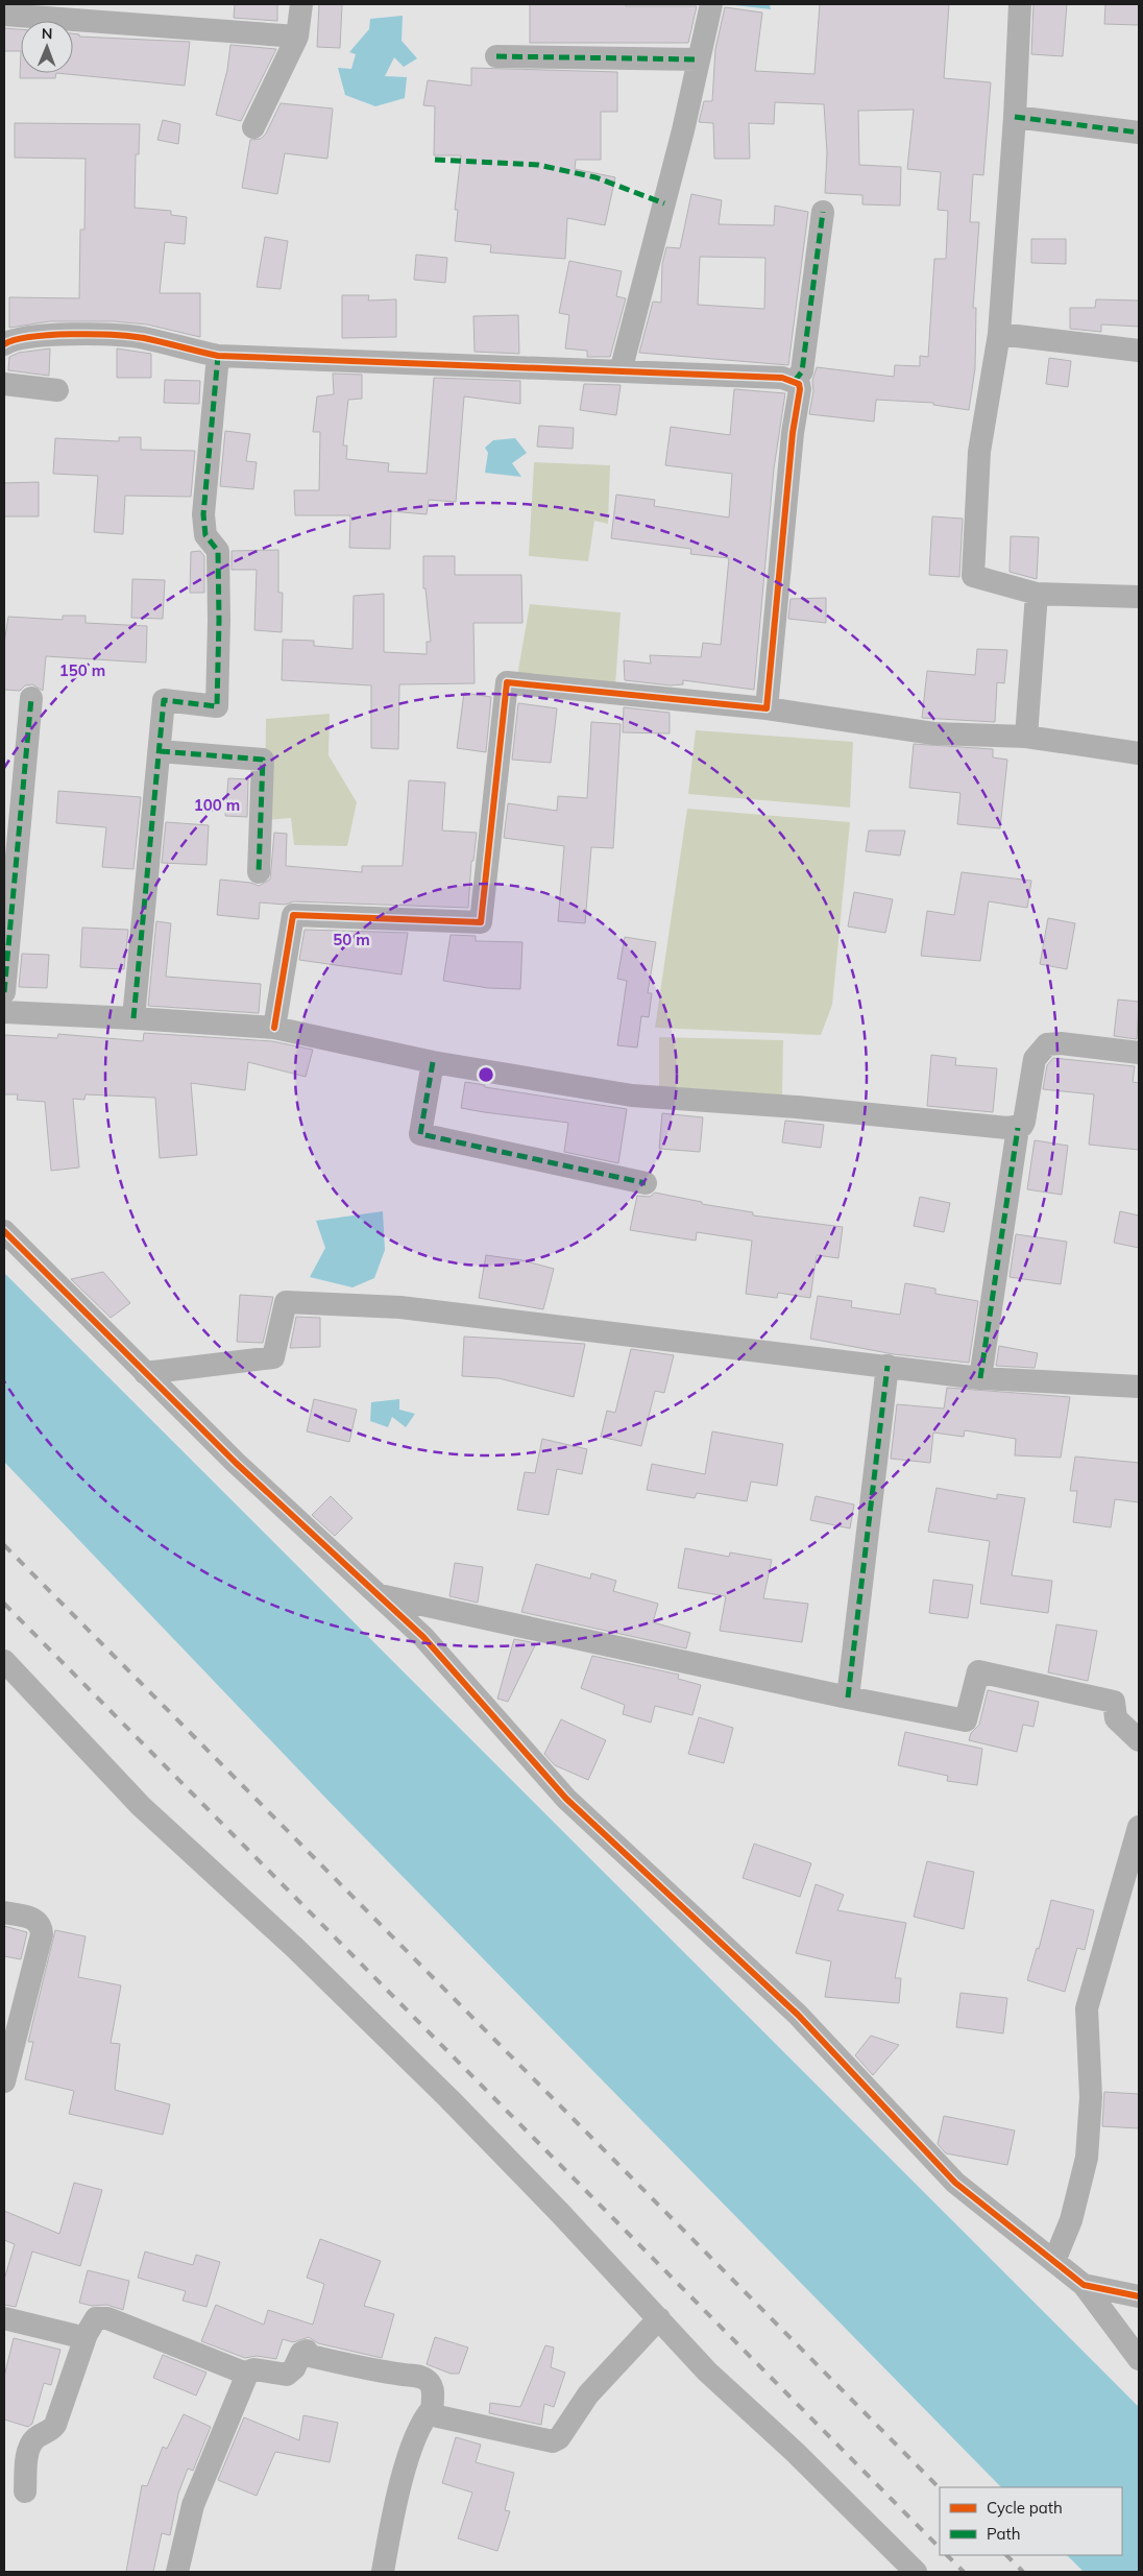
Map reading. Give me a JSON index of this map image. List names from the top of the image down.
{
  "legend": ["Cycle path", "Path"],
  "north": "top",
  "rings": ["150 m", "100 m", "50 m"]
}
